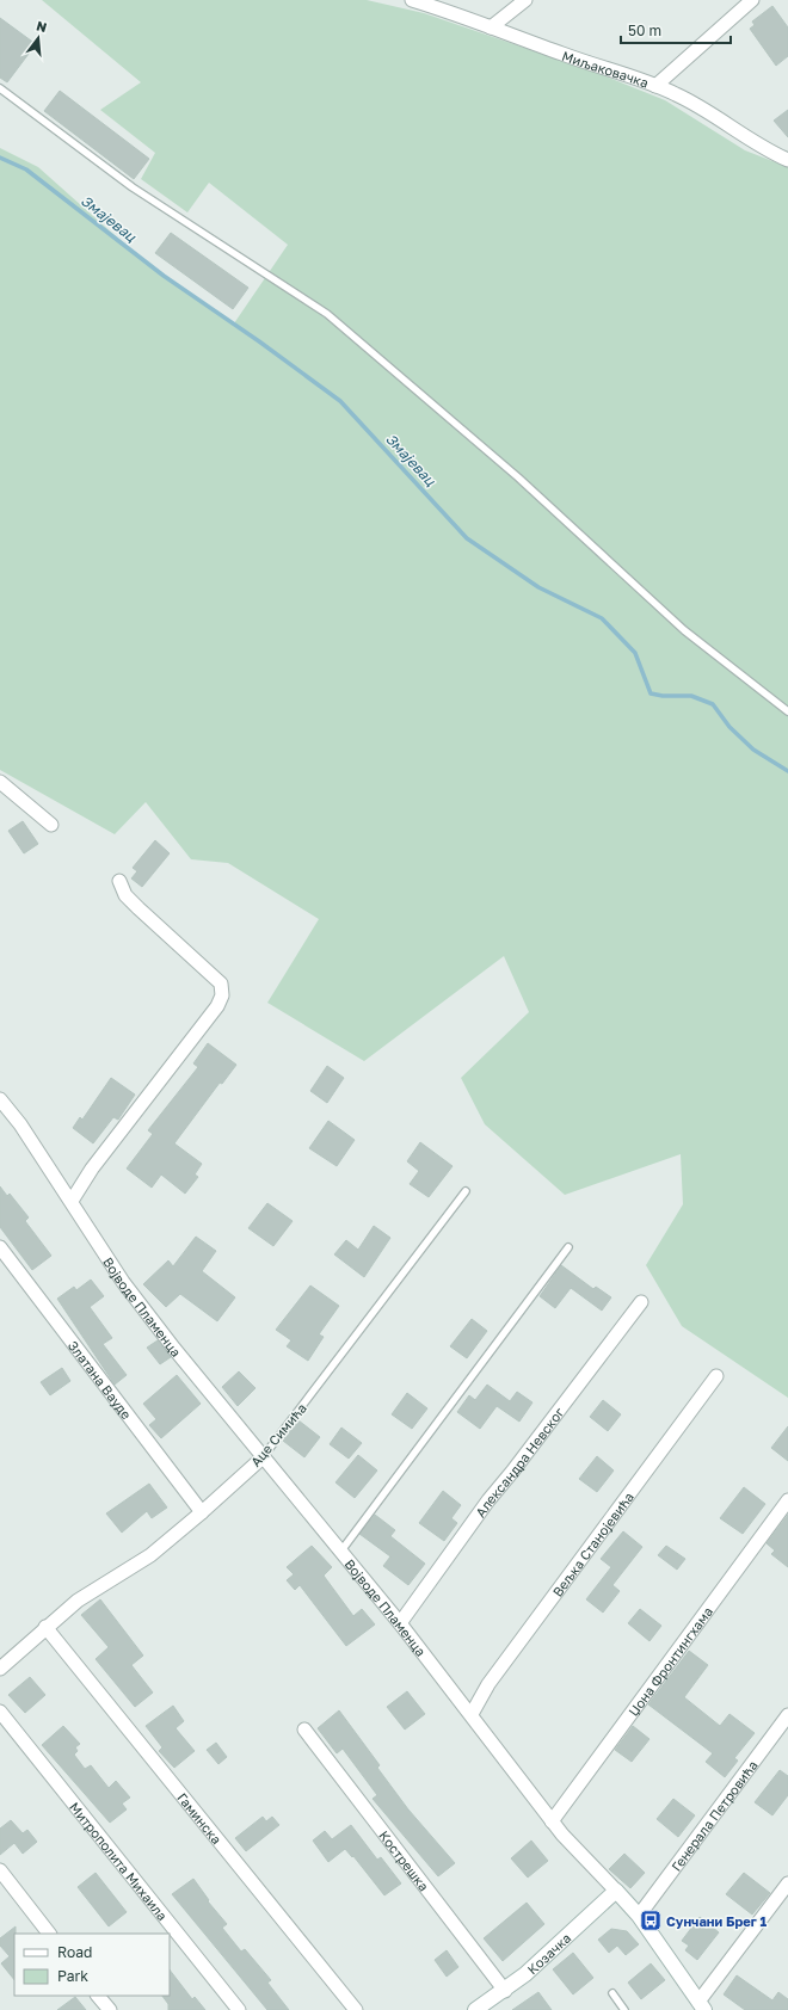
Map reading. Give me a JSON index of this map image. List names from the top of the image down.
{
  "streets": {
    "street": [
      "Миљаковачка",
      "Војводе Пламенца",
      "Златана Вауде",
      "Аце Симића",
      "Александра Невског",
      "Вељка Станојевића",
      "Џона Фронтингхама",
      "Генерала Петровића",
      "Гаминска",
      "Кострешка",
      "Митрополита Михаила",
      "Козачка"
    ]
  },
  "crossings": [
    ["Војводе Пламенца", "Аце Симића"],
    ["Војводе Пламенца", "Александра Невског"],
    ["Војводе Пламенца", "Вељка Станојевића"],
    ["Војводе Пламенца", "Џона Фронтингхама"],
    ["Војводе Пламенца", "Генерала Петровића"],
    ["Војводе Пламенца", "Козачка"],
    ["Златана Вауде", "Аце Симића"],
    ["Аце Симића", "Гаминска"],
    ["Кострешка", "Козачка"]
  ],
  "water": ["Змајевац"],
  "places": {
    "bus stop": ["Сунчани Брег 1"]
  },
  "legend": ["Road", "Park"],
  "scale_bar": "50 m",
  "north": "top"
}
